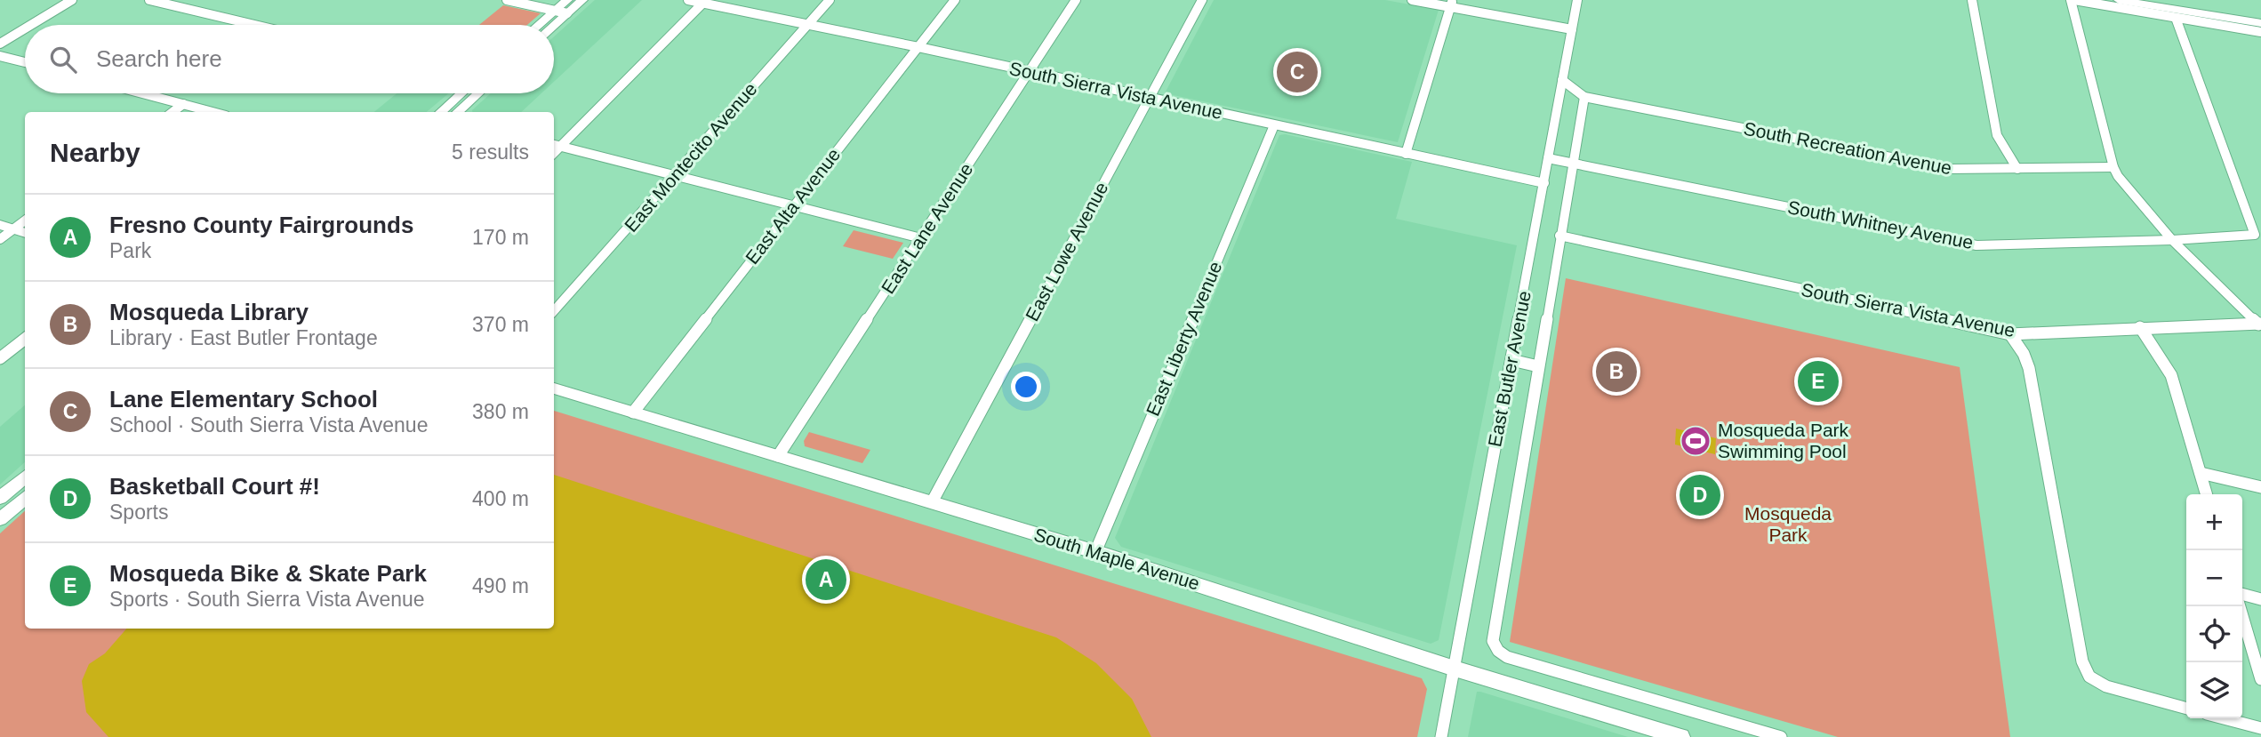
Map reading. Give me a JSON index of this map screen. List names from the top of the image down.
{
  "streets": {
    "main road": ["South Maple Avenue"],
    "street": [
      "South Sierra Vista Avenue",
      "South Recreation Avenue",
      "East Montecito Avenue",
      "East Alta Avenue",
      "South Whitney Avenue",
      "East Lane Avenue",
      "East Lowe Avenue",
      "East Liberty Avenue",
      "East Butler Avenue"
    ]
  },
  "crossings": [
    ["South Sierra Vista Avenue", "East Montecito Avenue"],
    ["South Sierra Vista Avenue", "East Alta Avenue"],
    ["South Sierra Vista Avenue", "East Lane Avenue"],
    ["South Sierra Vista Avenue", "East Lowe Avenue"],
    ["South Sierra Vista Avenue", "East Liberty Avenue"],
    ["South Sierra Vista Avenue", "East Butler Avenue"],
    ["East Alta Avenue", "South Maple Avenue"],
    ["South Whitney Avenue", "East Butler Avenue"],
    ["East Lane Avenue", "South Maple Avenue"],
    ["East Lowe Avenue", "South Maple Avenue"],
    ["East Liberty Avenue", "South Maple Avenue"],
    ["East Butler Avenue", "South Maple Avenue"]
  ],
  "parks": ["Mosqueda Park"],
  "places": {
    "sports": ["Mosqueda Park Swimming Pool"]
  },
  "page": {
    "search": "Search here",
    "pins": [
      "C",
      "B",
      "E",
      "D",
      "A"
    ],
    "heading": ["Nearby", "5 results"],
    "list": [
      {
        "mark": "A",
        "name": "Fresno County Fairgrounds",
        "note": "Park",
        "value": "170 m"
      },
      {
        "mark": "B",
        "name": "Mosqueda Library",
        "note": "Library · East Butler Frontage",
        "value": "370 m"
      },
      {
        "mark": "C",
        "name": "Lane Elementary School",
        "note": "School · South Sierra Vista Avenue",
        "value": "380 m"
      },
      {
        "mark": "D",
        "name": "Basketball Court #!",
        "note": "Sports",
        "value": "400 m"
      },
      {
        "mark": "E",
        "name": "Mosqueda Bike & Skate Park",
        "note": "Sports · South Sierra Vista Avenue",
        "value": "490 m"
      }
    ],
    "map_buttons": ["+", "−"]
  }
}
